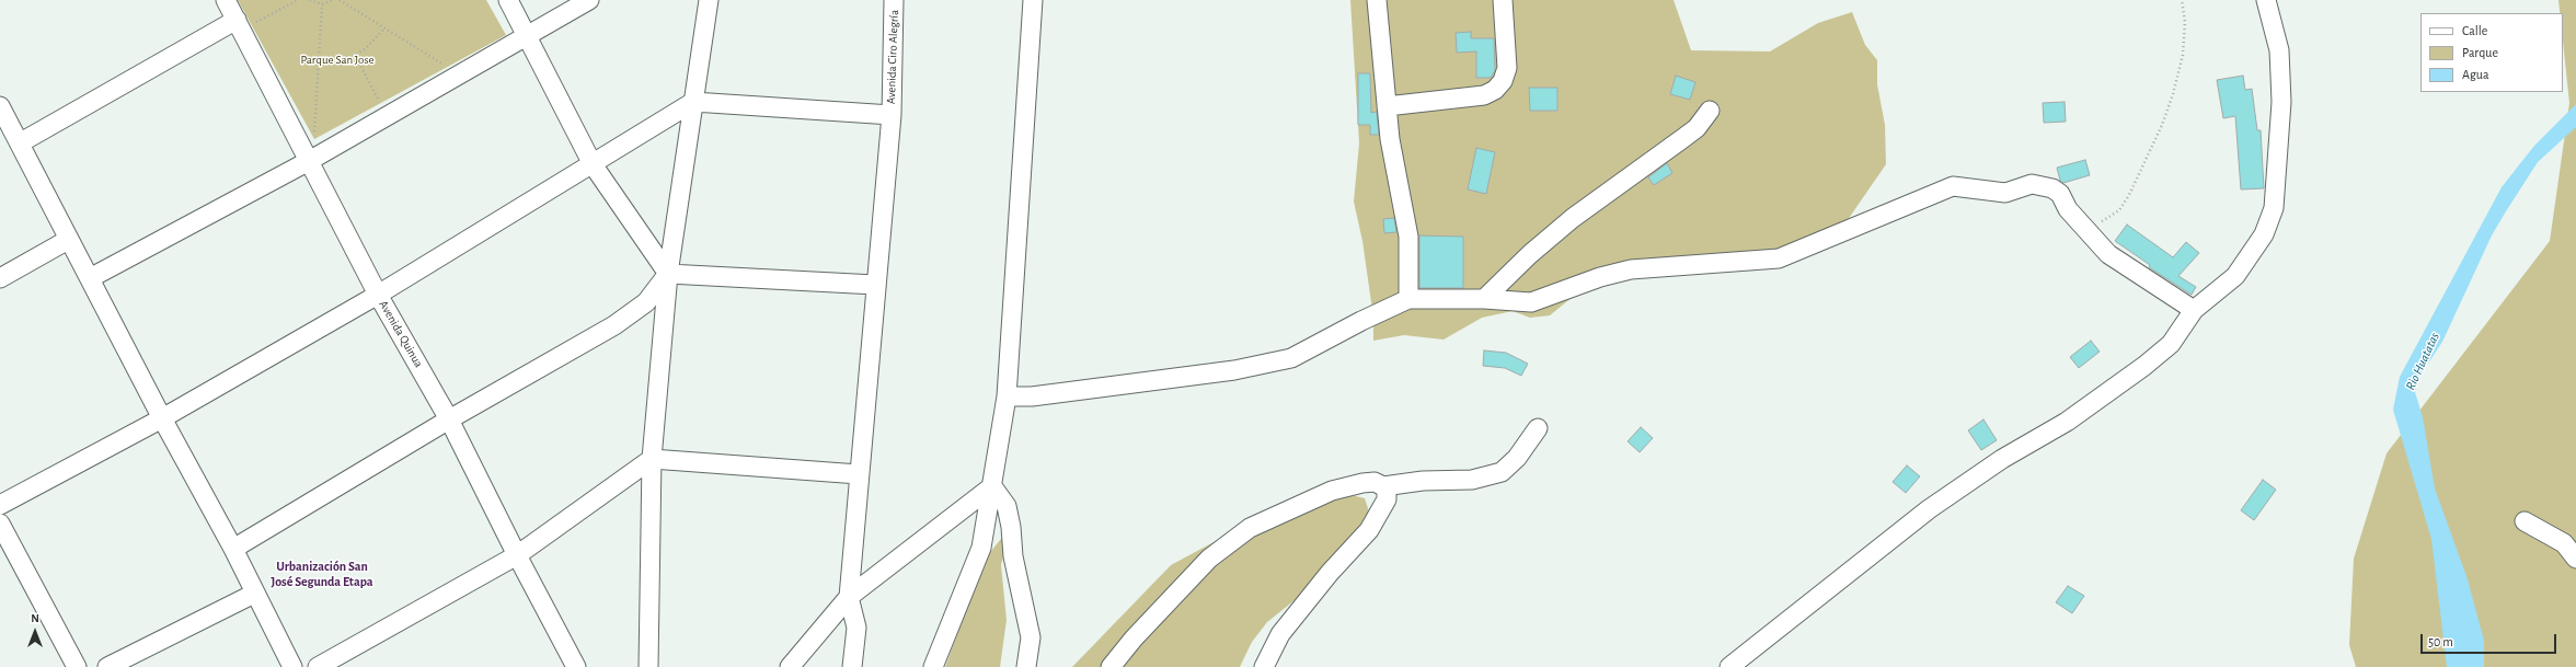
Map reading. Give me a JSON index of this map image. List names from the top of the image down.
{
  "streets": {
    "street": ["Avenida Ciro Alegría", "Avenida Quinua"]
  },
  "districts": ["Urbanización San José Segunda Etapa"],
  "water": ["Rio Huatatas"],
  "parks": ["Parque San Jose"],
  "legend": ["Calle", "Parque", "Agua"],
  "scale_bar": "50 m",
  "north": "top"
}
